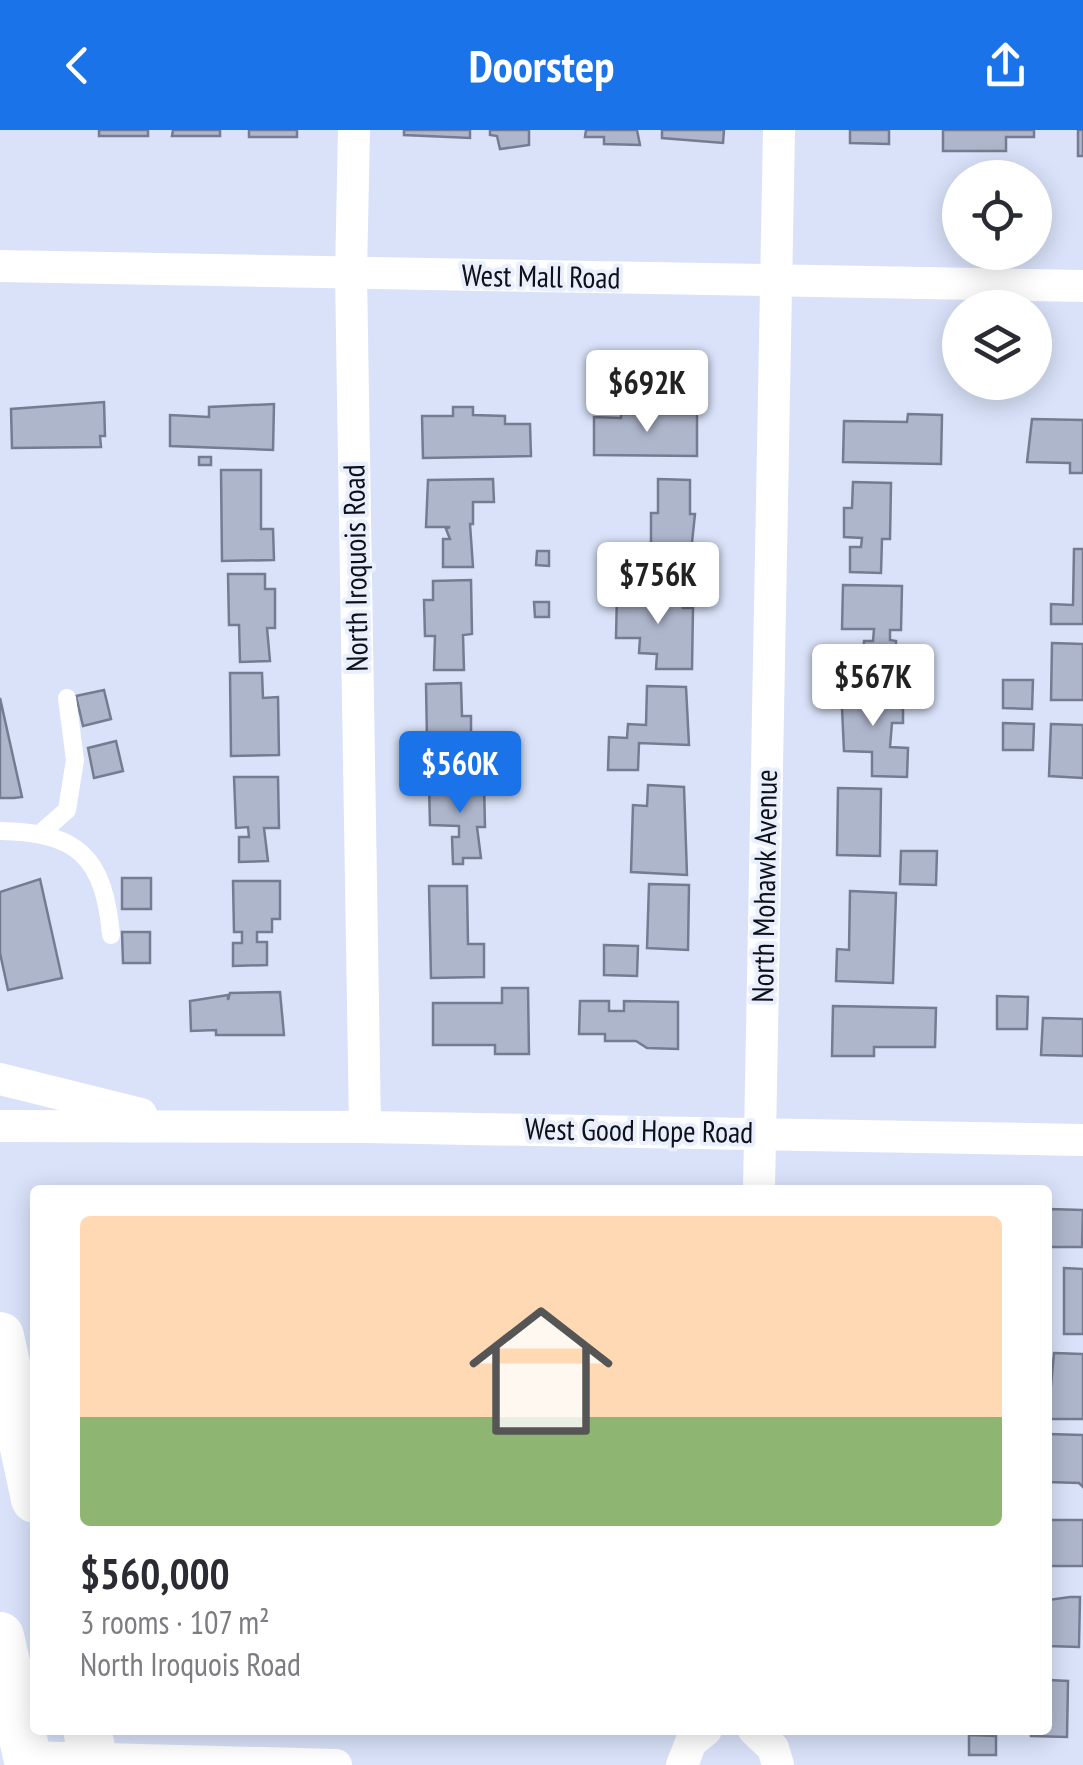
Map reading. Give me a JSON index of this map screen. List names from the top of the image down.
{
  "streets": {
    "street": [
      "West Mall Road",
      "North Iroquois Road",
      "North Mohawk Avenue",
      "West Good Hope Road"
    ]
  },
  "crossings": [
    ["West Mall Road", "North Iroquois Road"],
    ["West Mall Road", "North Mohawk Avenue"],
    ["North Iroquois Road", "West Good Hope Road"],
    ["North Mohawk Avenue", "West Good Hope Road"]
  ],
  "page": {
    "header": "Doorstep",
    "price": [
      "$692K",
      "$756K",
      "$567K",
      "$560K"
    ],
    "list": [
      {
        "name": "$560,000",
        "note": "3 rooms · 107 m² · North Iroquois Road"
      }
    ]
  }
}
